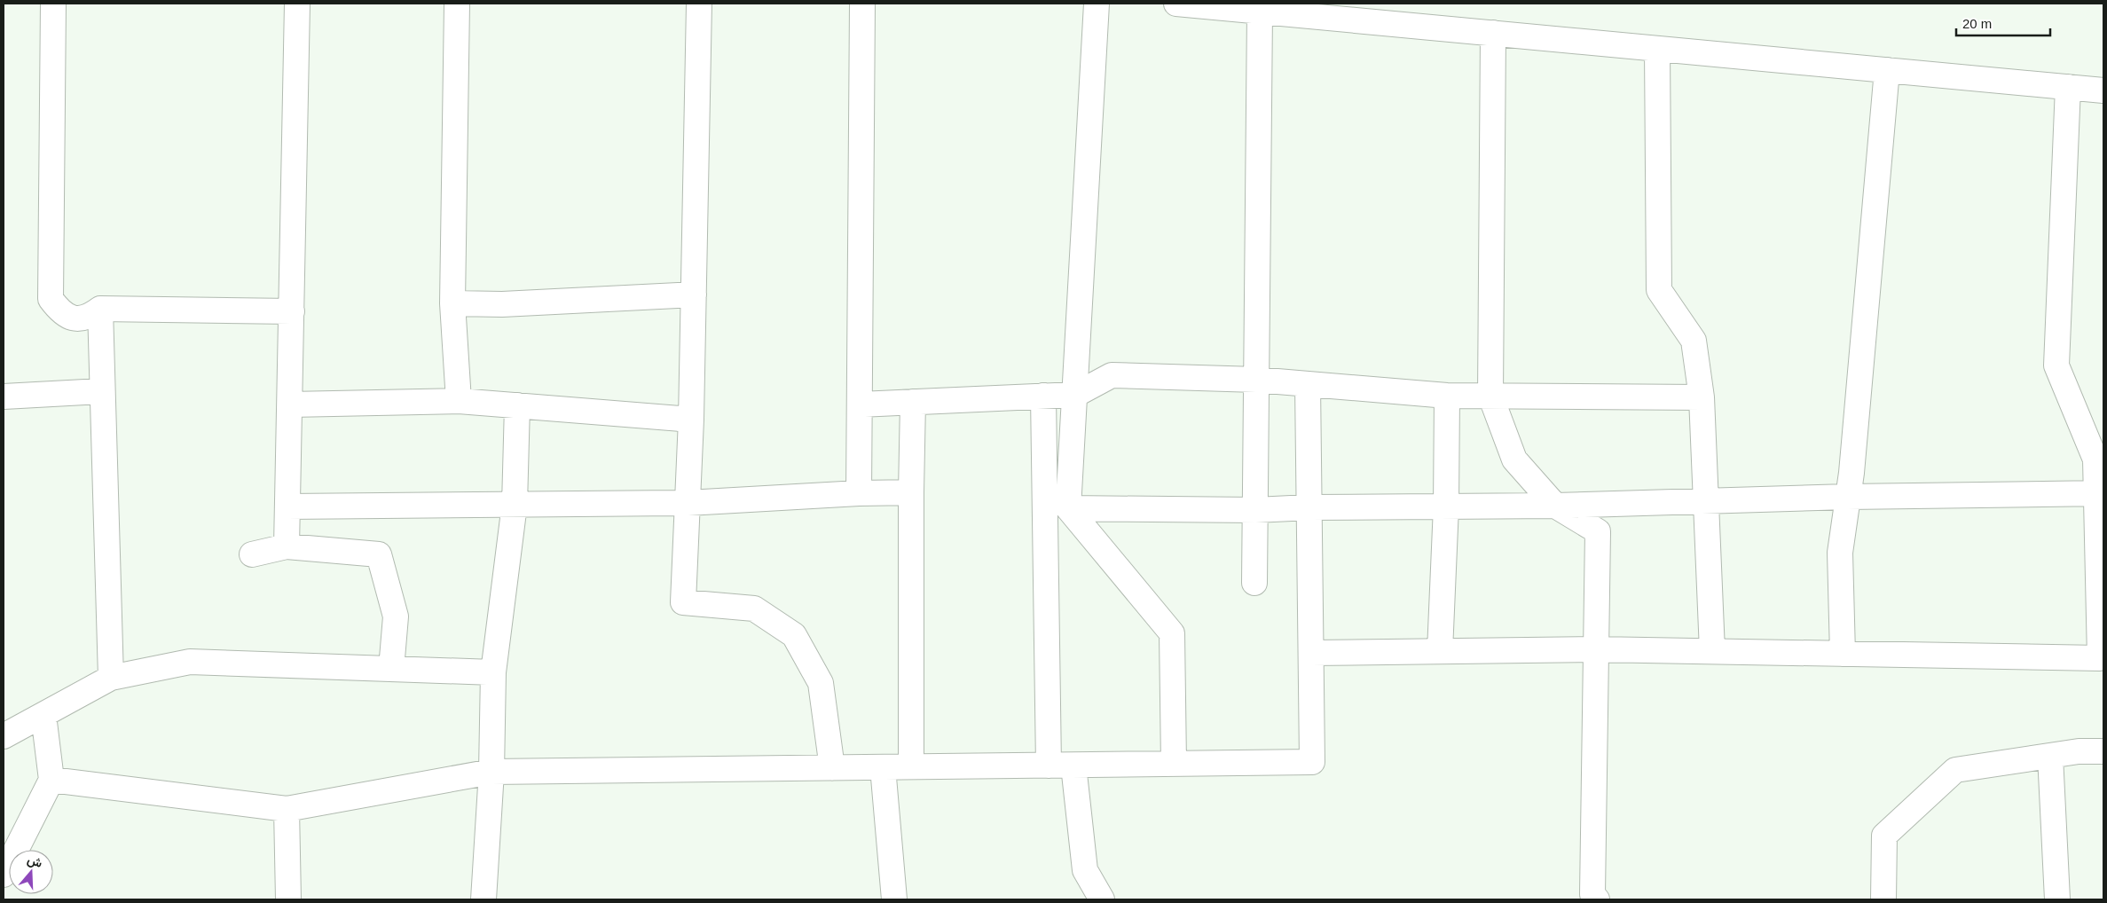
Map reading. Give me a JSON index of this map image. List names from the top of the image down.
{
  "scale_bar": "20 m",
  "north": "top"
}
